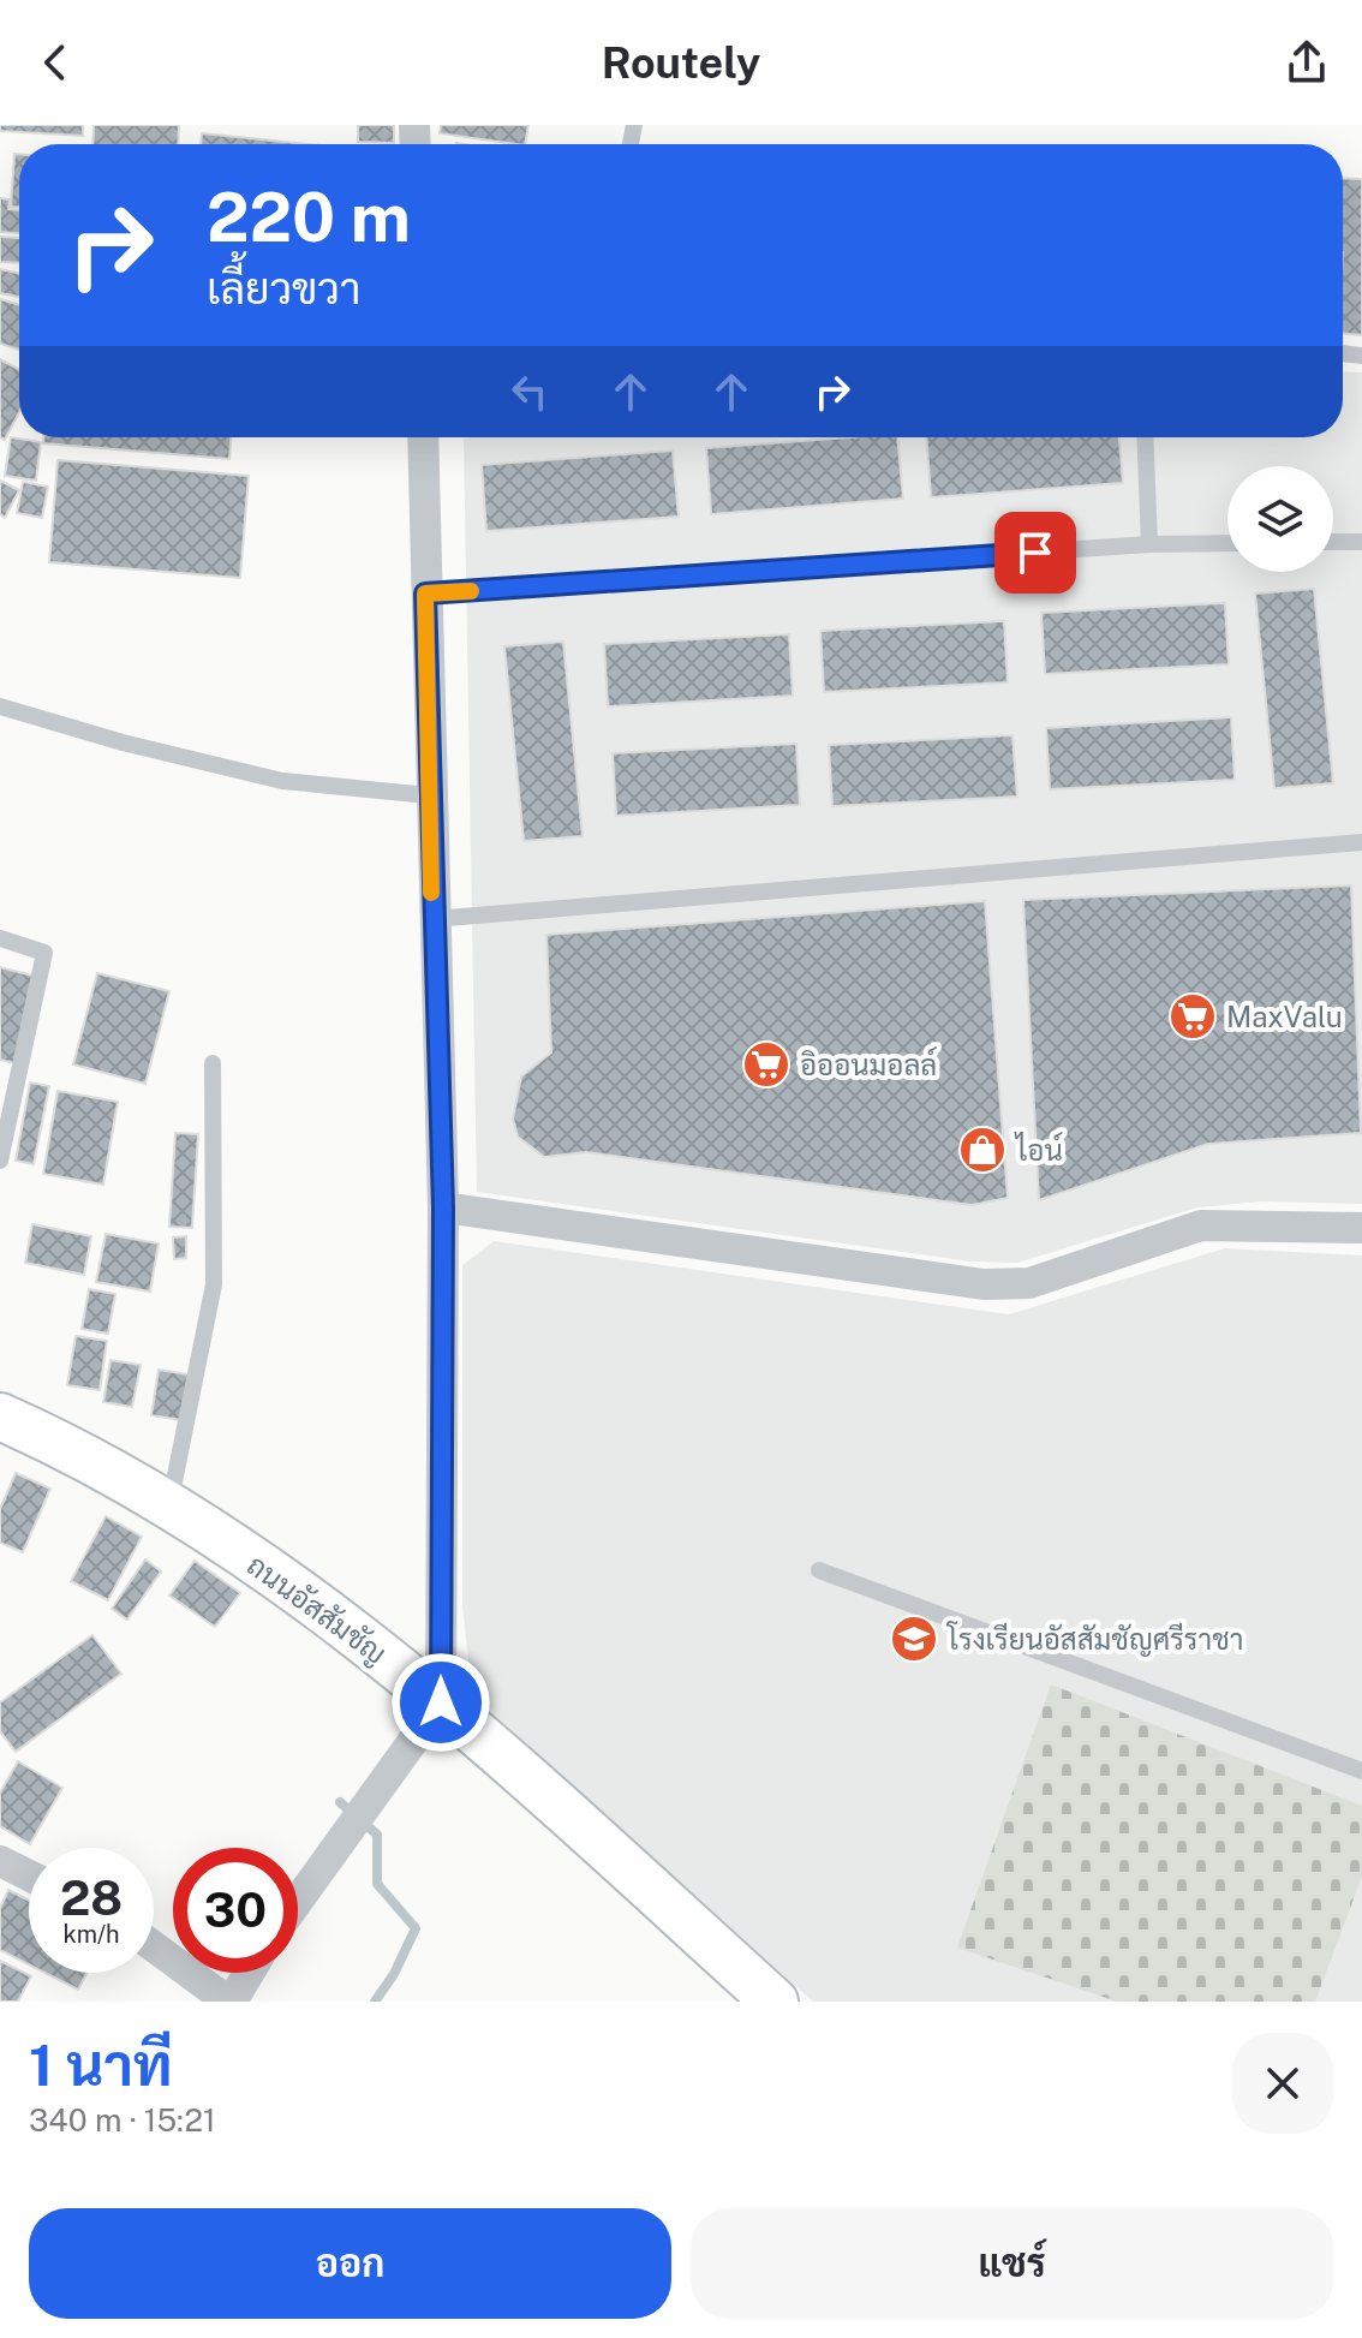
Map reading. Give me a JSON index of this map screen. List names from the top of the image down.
{
  "streets": {
    "main road": ["ถนนอัสสัมชัญ"]
  },
  "places": {
    "supermarket": ["MaxValu", "อิออนมอลล์"],
    "shop": ["ไอน์"],
    "school or university": ["โรงเรียนอัสสัมชัญศรีราชา"]
  },
  "page": {
    "header": "Routely",
    "turn": ["220 m", "เลี้ยวขวา"],
    "speed": "28 km/h",
    "limit": "30",
    "heading": ["1 นาที", "340 m · 15:21"],
    "buttons": ["ออก", "แชร์"]
  }
}
